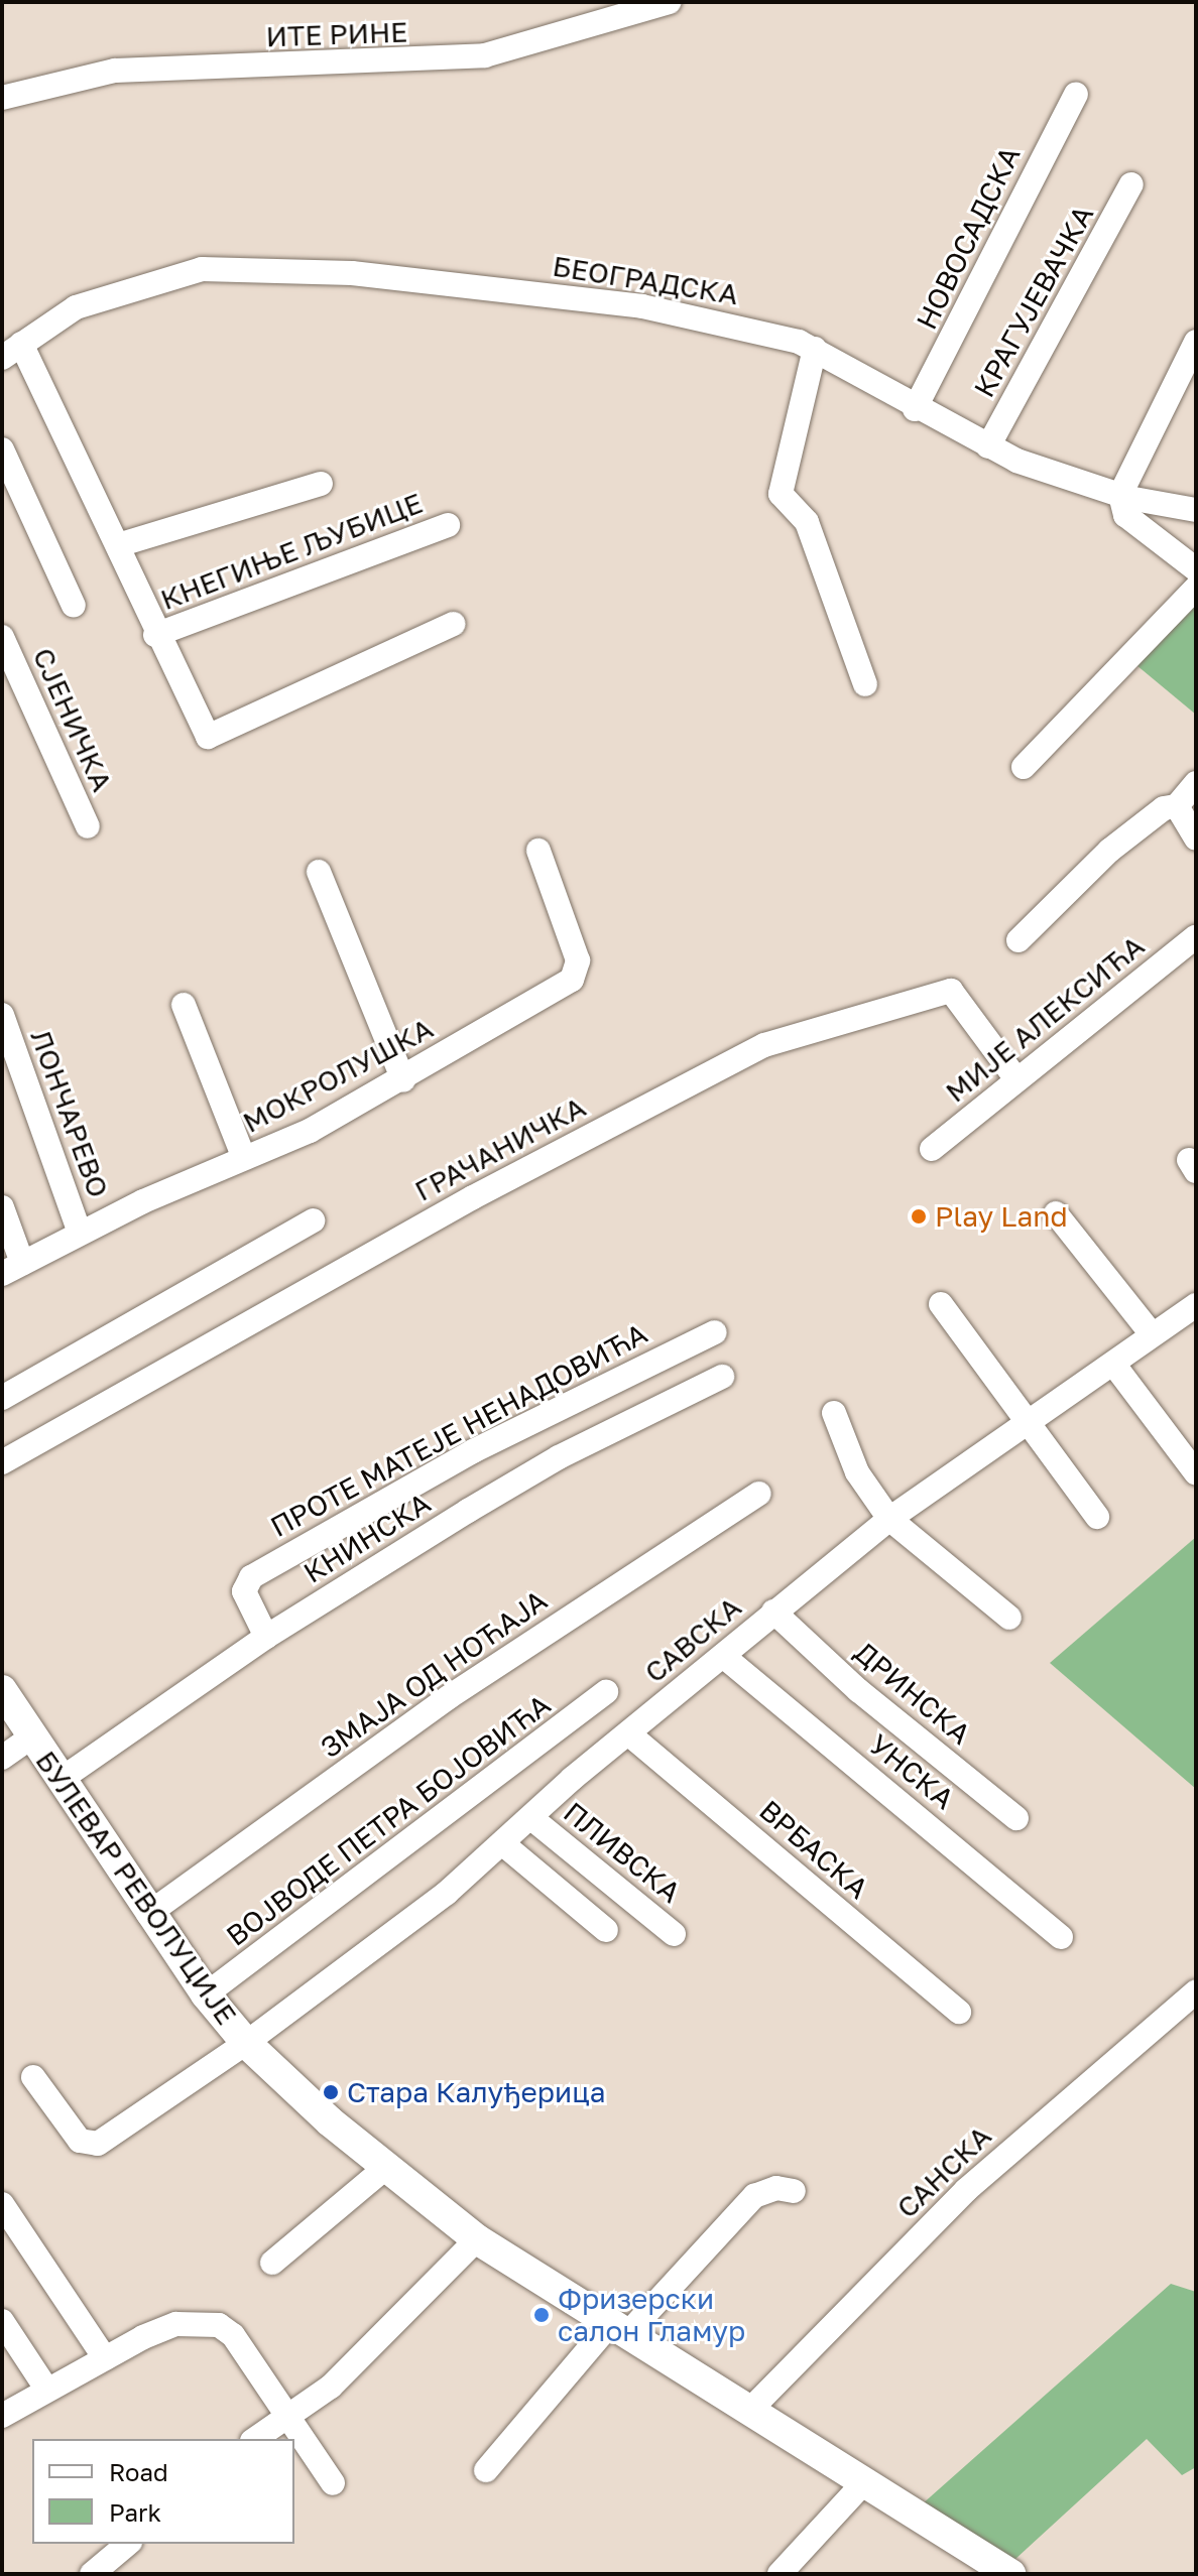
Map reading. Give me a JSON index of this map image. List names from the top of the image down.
{
  "streets": {
    "main road": ["БУЛЕВАР РЕВОЛУЦИЈЕ"],
    "street": [
      "ИТЕ РИНЕ",
      "НОВОСАДСКА",
      "БЕОГРАДСКА",
      "КРАГУЈЕВАЧКА",
      "КНЕГИЊЕ ЉУБИЦЕ",
      "СЈЕНИЧКА",
      "МИЈЕ АЛЕКСИЋА",
      "МОКРОЛУШКА",
      "ЛОНЧАРЕВО",
      "ГРАЧАНИЧКА",
      "ПРОТЕ МАТЕЈЕ НЕНАДОВИЋА",
      "КНИНСКА",
      "САВСКА",
      "ЗМАЈА ОД НОЋАЈА",
      "ДРИНСКА",
      "УНСКА",
      "ВОЈВОДЕ ПЕТРА БОЈОВИЋА",
      "ВРБАСКА",
      "ПЛИВСКА",
      "САНСКА"
    ]
  },
  "crossings": [
    ["НОВОСАДСКА", "БЕОГРАДСКА"],
    ["БЕОГРАДСКА", "КРАГУЈЕВАЧКА"],
    ["БЕОГРАДСКА", "КНЕГИЊЕ ЉУБИЦЕ"],
    ["МИЈЕ АЛЕКСИЋА", "ГРАЧАНИЧКА"],
    ["МОКРОЛУШКА", "ЛОНЧАРЕВО"],
    ["ПРОТЕ МАТЕЈЕ НЕНАДОВИЋА", "КНИНСКА"],
    ["КНИНСКА", "БУЛЕВАР РЕВОЛУЦИЈЕ"],
    ["САВСКА", "ДРИНСКА"],
    ["САВСКА", "УНСКА"],
    ["САВСКА", "ВРБАСКА"],
    ["САВСКА", "ПЛИВСКА"],
    ["САВСКА", "БУЛЕВАР РЕВОЛУЦИЈЕ"],
    ["ЗМАЈА ОД НОЋАЈА", "БУЛЕВАР РЕВОЛУЦИЈЕ"],
    ["ВОЈВОДЕ ПЕТРА БОЈОВИЋА", "БУЛЕВАР РЕВОЛУЦИЈЕ"],
    ["БУЛЕВАР РЕВОЛУЦИЈЕ", "САНСКА"]
  ],
  "places": ["Play Land", "Стара Калуђерица", "Фризерски салон Гламур"],
  "legend": ["Road", "Park"]
}
